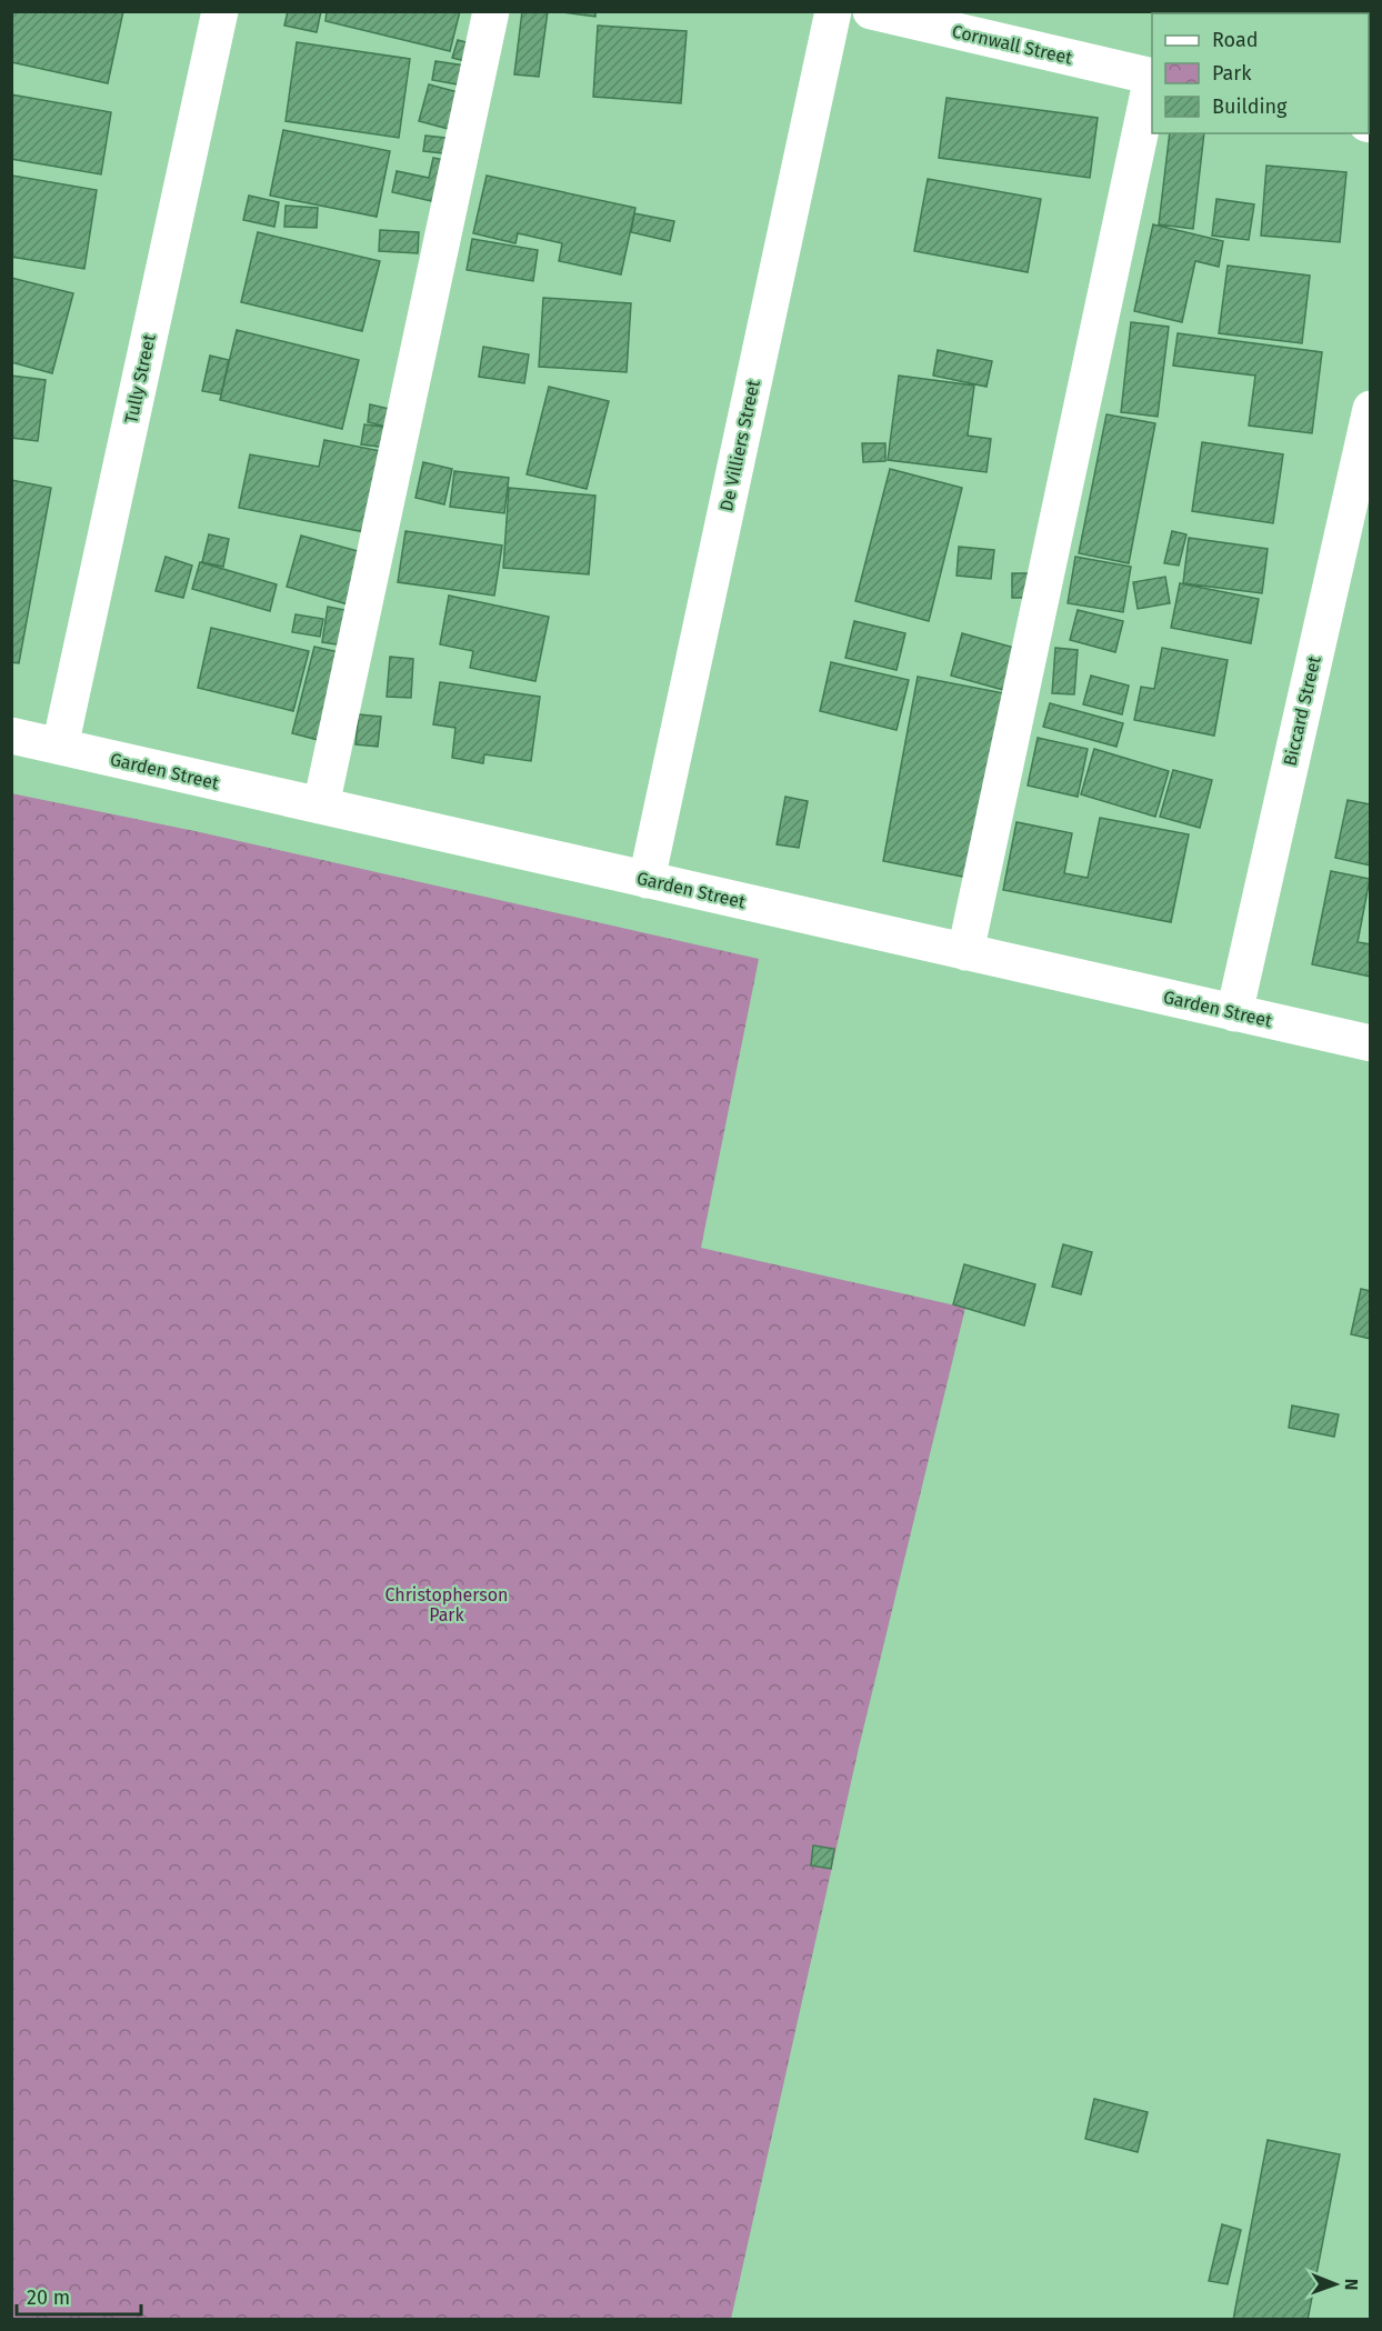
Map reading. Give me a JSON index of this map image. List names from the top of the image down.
{
  "streets": {
    "street": [
      "Cornwall Street",
      "Tully Street",
      "De Villiers Street",
      "Biccard Street",
      "Garden Street"
    ]
  },
  "crossings": [
    ["Tully Street", "Garden Street"],
    ["De Villiers Street", "Garden Street"],
    ["Biccard Street", "Garden Street"]
  ],
  "parks": ["Christopherson Park"],
  "legend": ["Road", "Park", "Building"],
  "scale_bar": "20 m",
  "north": "right"
}
